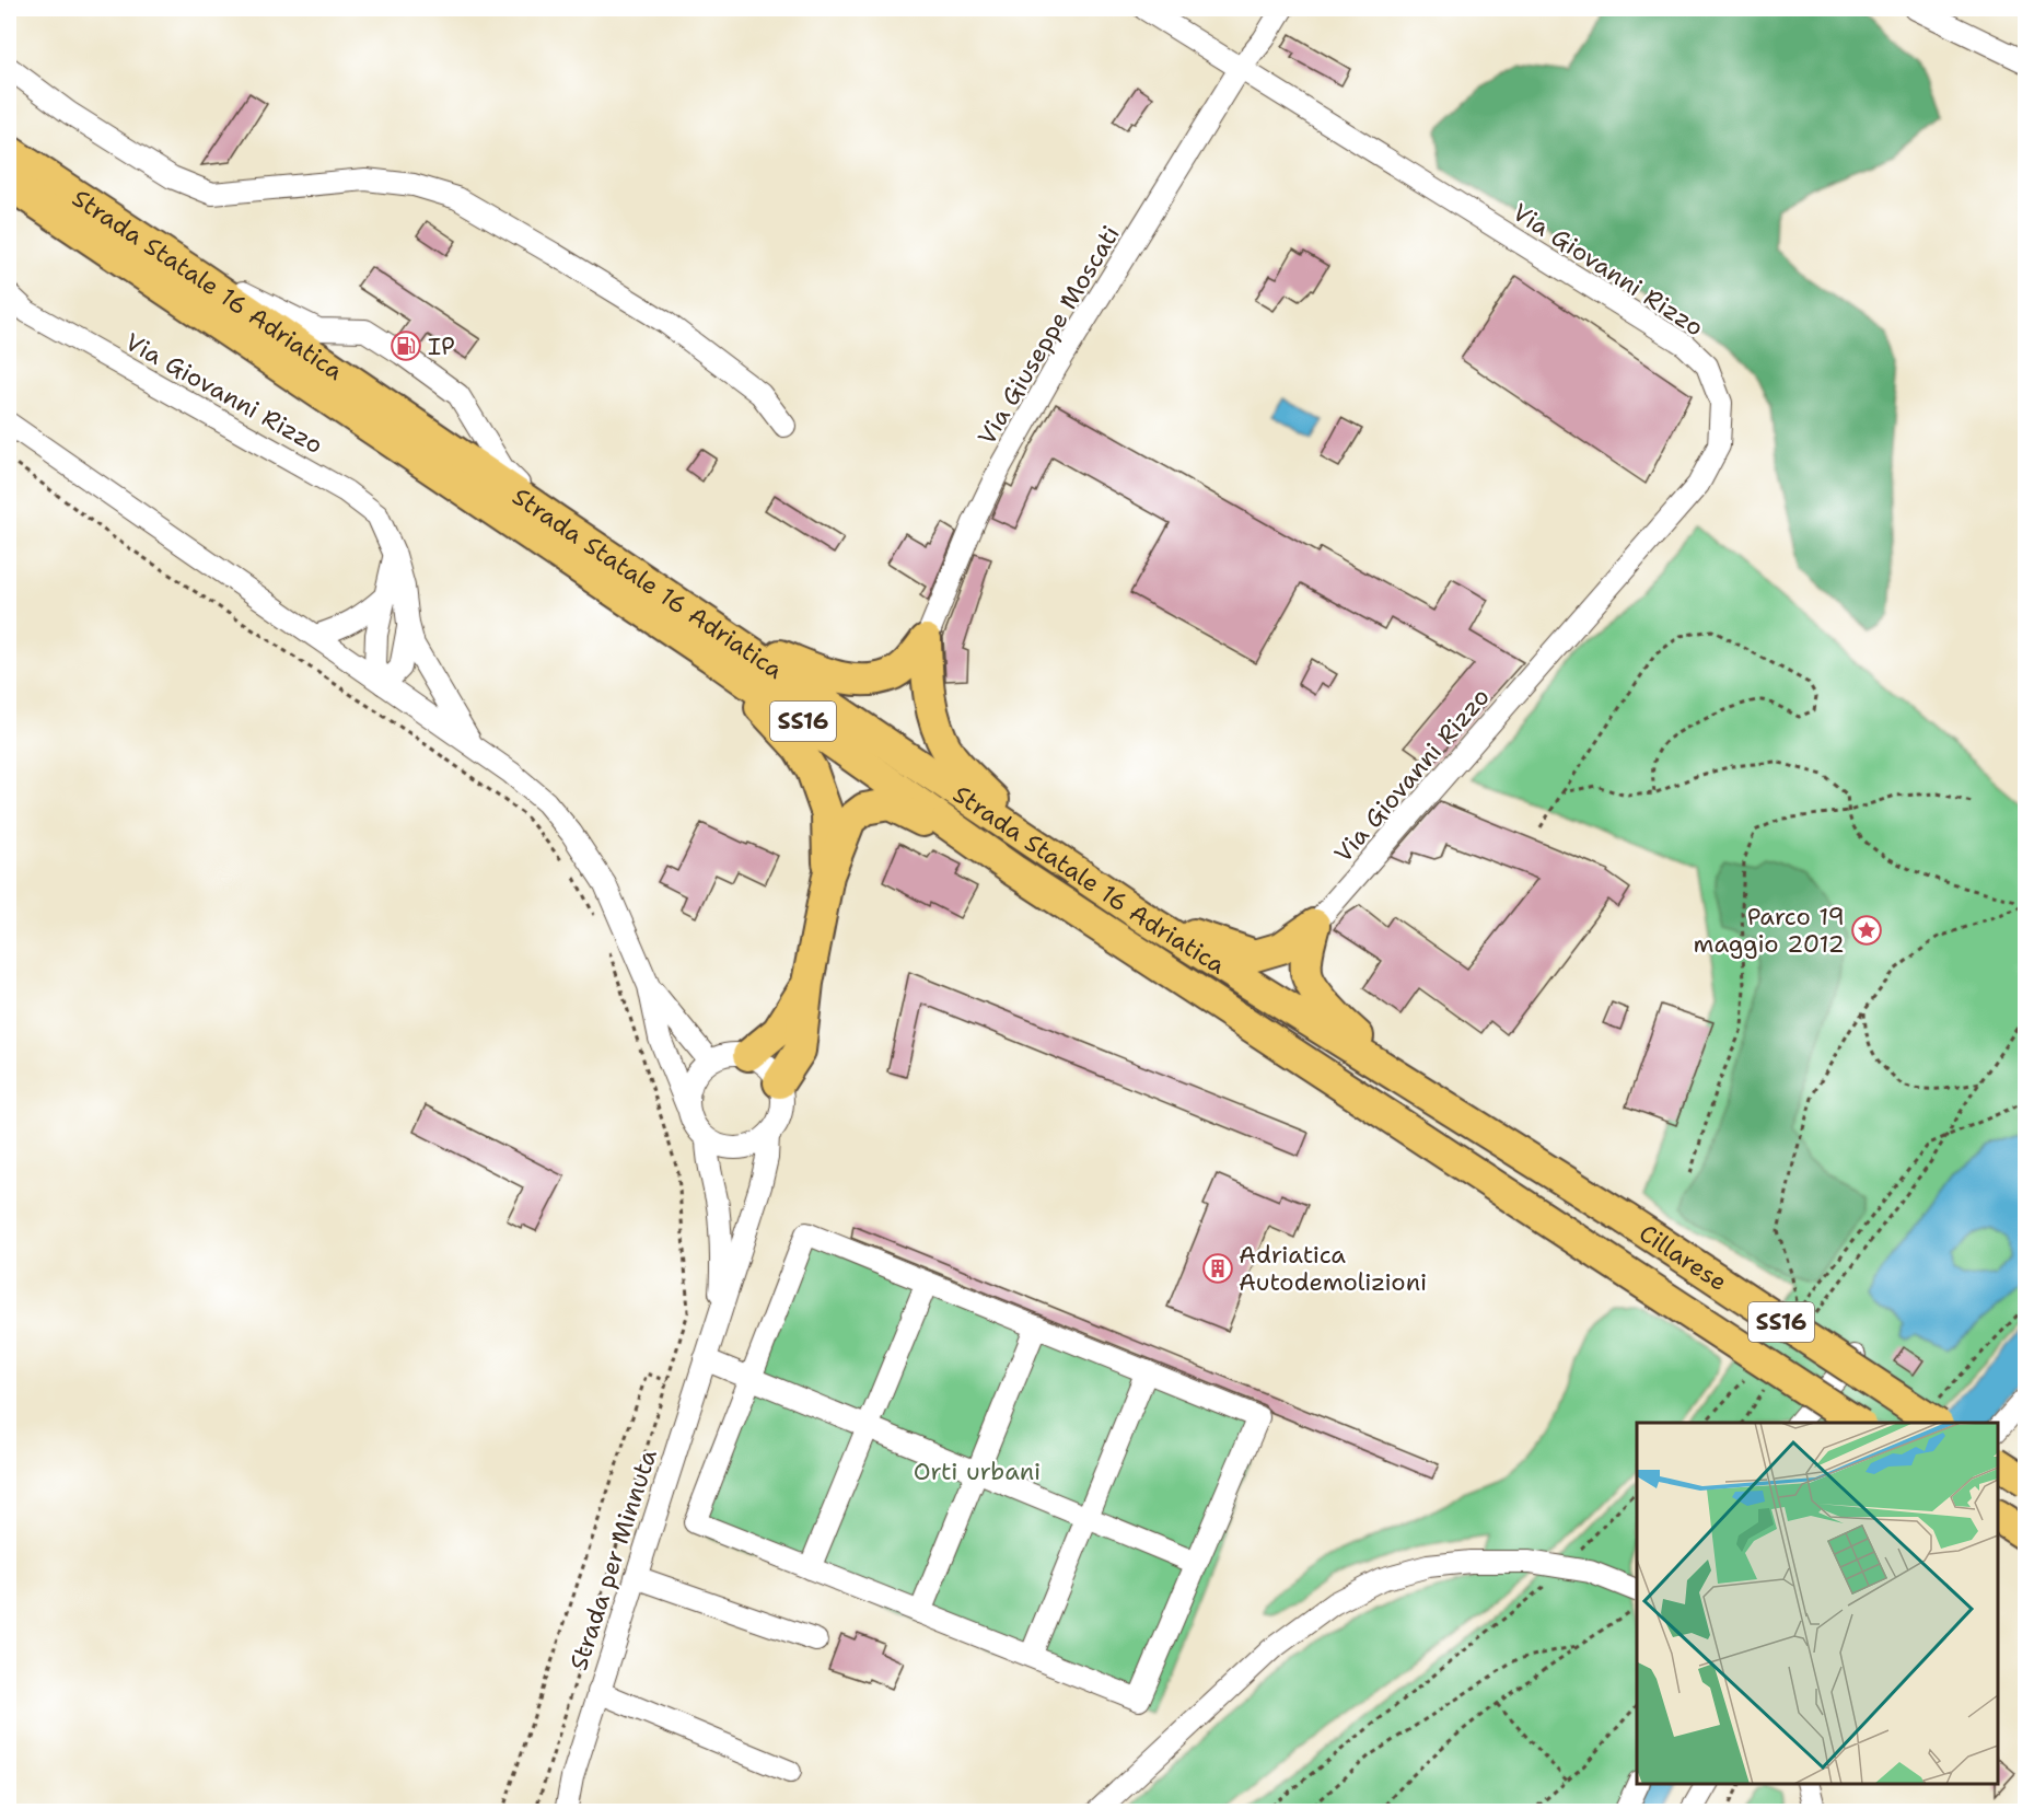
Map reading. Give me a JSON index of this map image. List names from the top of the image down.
{
  "streets": {
    "highway": ["Strada Statale 16 Adriatica", "SS16", "Cillarese"],
    "street": ["Via Giovanni Rizzo", "Via Giuseppe Moscati", "Strada per Minnuta"]
  },
  "crossings": [
    ["Via Giovanni Rizzo", "Via Giuseppe Moscati"],
    ["Strada Statale 16 Adriatica", "Cillarese"]
  ],
  "parks": ["Orti urbani"],
  "places": {
    "fuel station": ["IP"],
    "place": ["Parco 19 maggio 2012"],
    "building": ["Adriatica Autodemolizioni"]
  }
}
